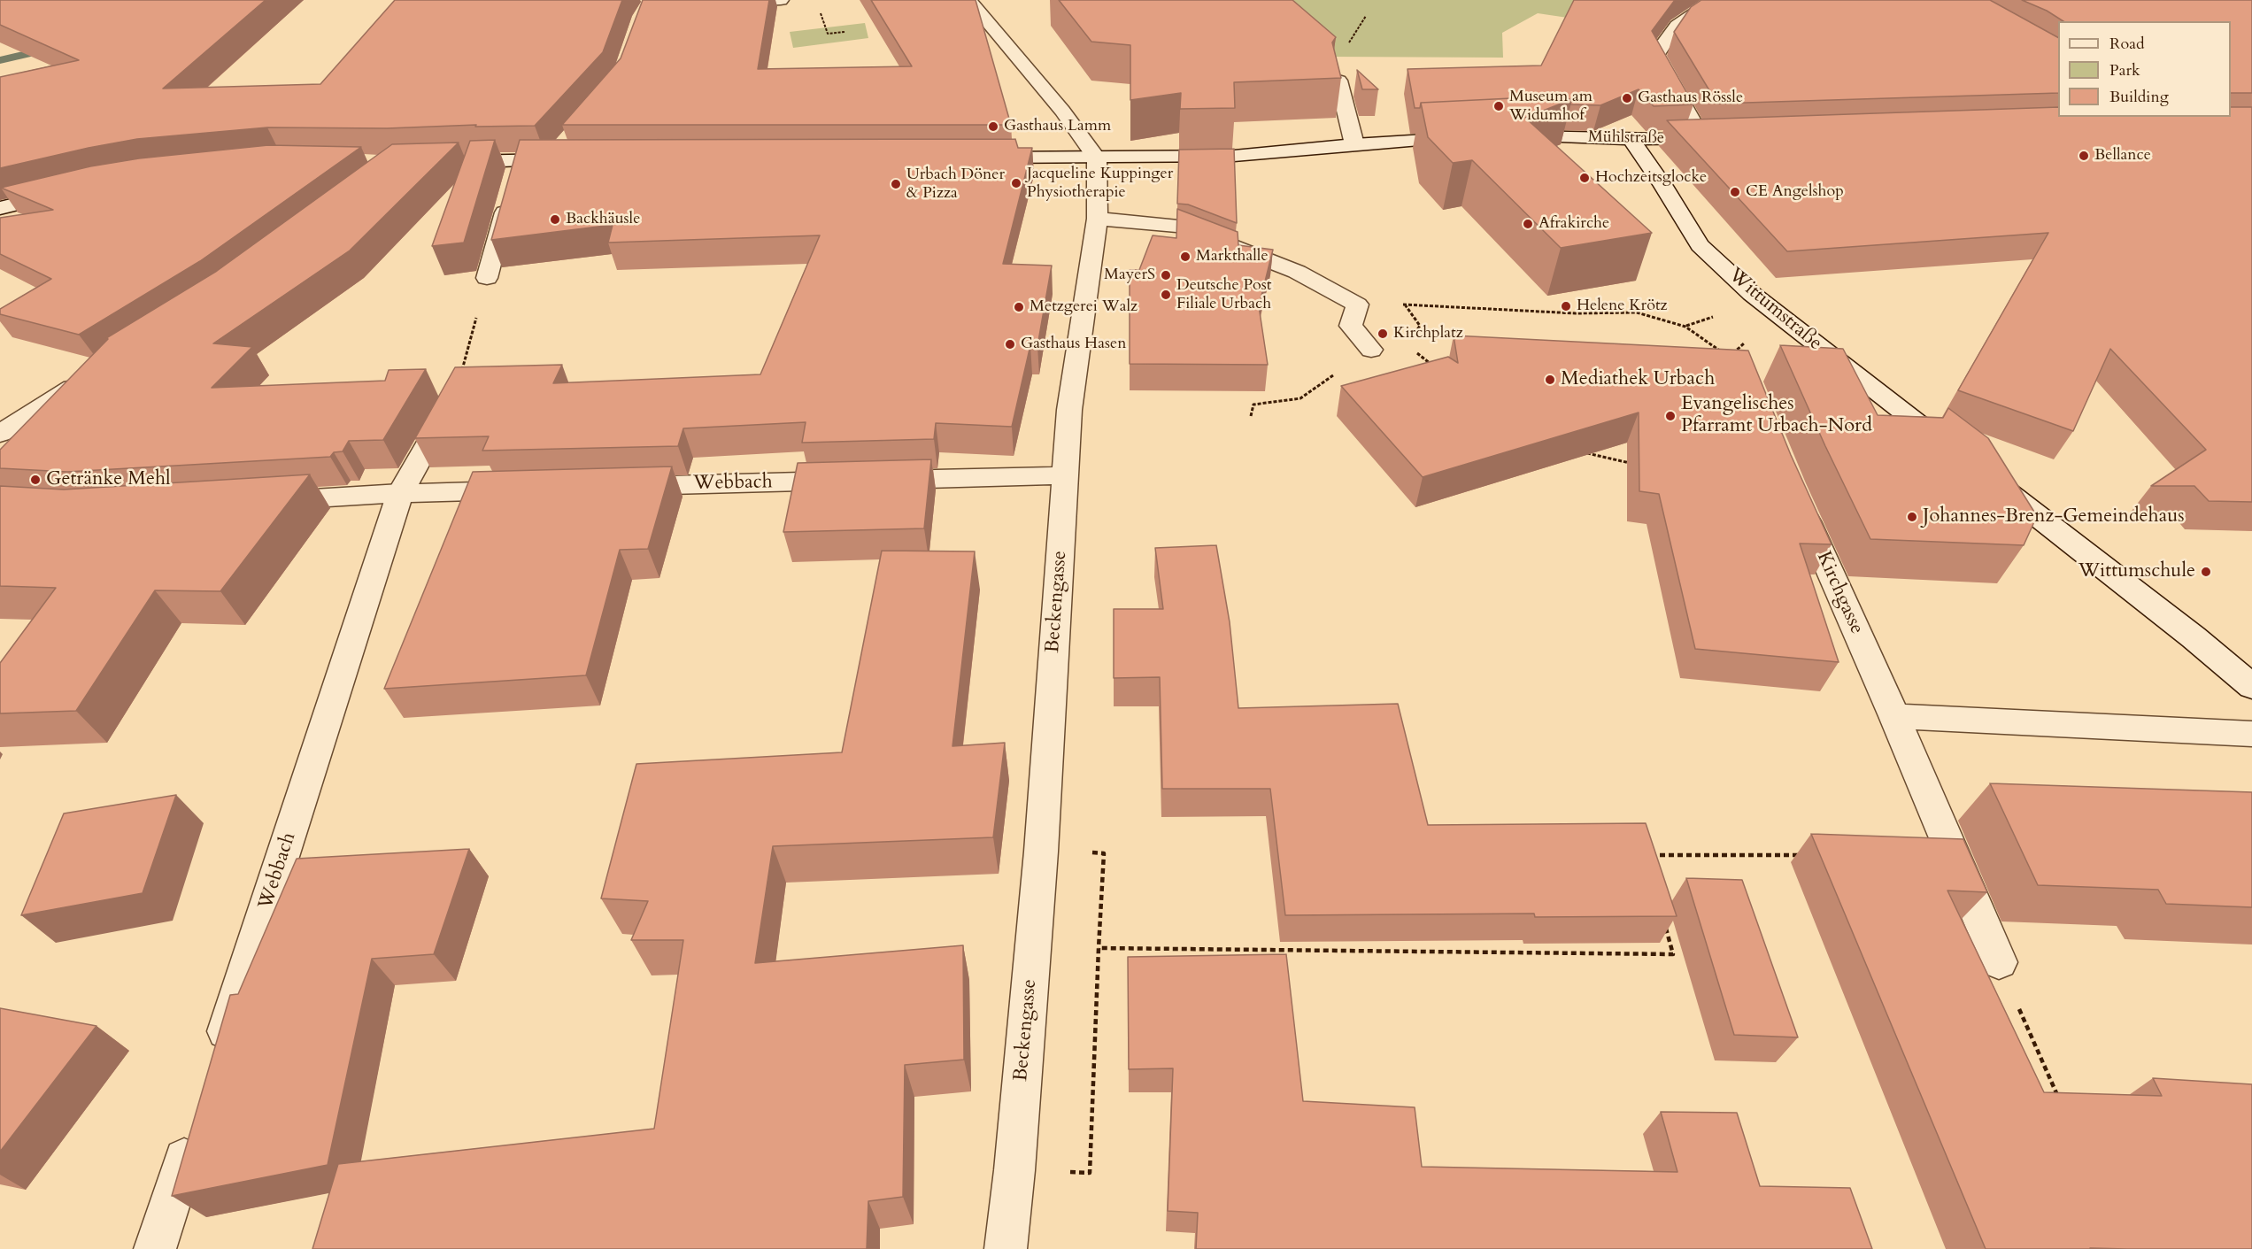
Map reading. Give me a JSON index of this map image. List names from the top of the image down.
{
  "streets": {
    "street": [
      "Mühlstraße",
      "Wittumstraße",
      "Webbach",
      "Kirchgasse",
      "Beckengasse"
    ]
  },
  "crossings": [
    ["Mühlstraße", "Wittumstraße"],
    ["Webbach", "Beckengasse"]
  ],
  "places": [
    "Gasthaus Rössle",
    "Museum am Widumhof",
    "Gasthaus Lamm",
    "Bellance",
    "Hochzeitsglocke",
    "Jacqueline Kuppinger Physiotherapie",
    "Urbach Döner & Pizza",
    "CE Angelshop",
    "Backhäusle",
    "Afrakirche",
    "Markthalle",
    "MayerS",
    "Deutsche Post Filiale Urbach",
    "Helene Krötz",
    "Metzgerei Walz",
    "Kirchplatz",
    "Gasthaus Hasen",
    "Mediathek Urbach",
    "Evangelisches Pfarramt Urbach-Nord",
    "Getränke Mehl",
    "Johannes-Brenz-Gemeindehaus",
    "Wittumschule"
  ],
  "legend": ["Road", "Park", "Building"]
}
